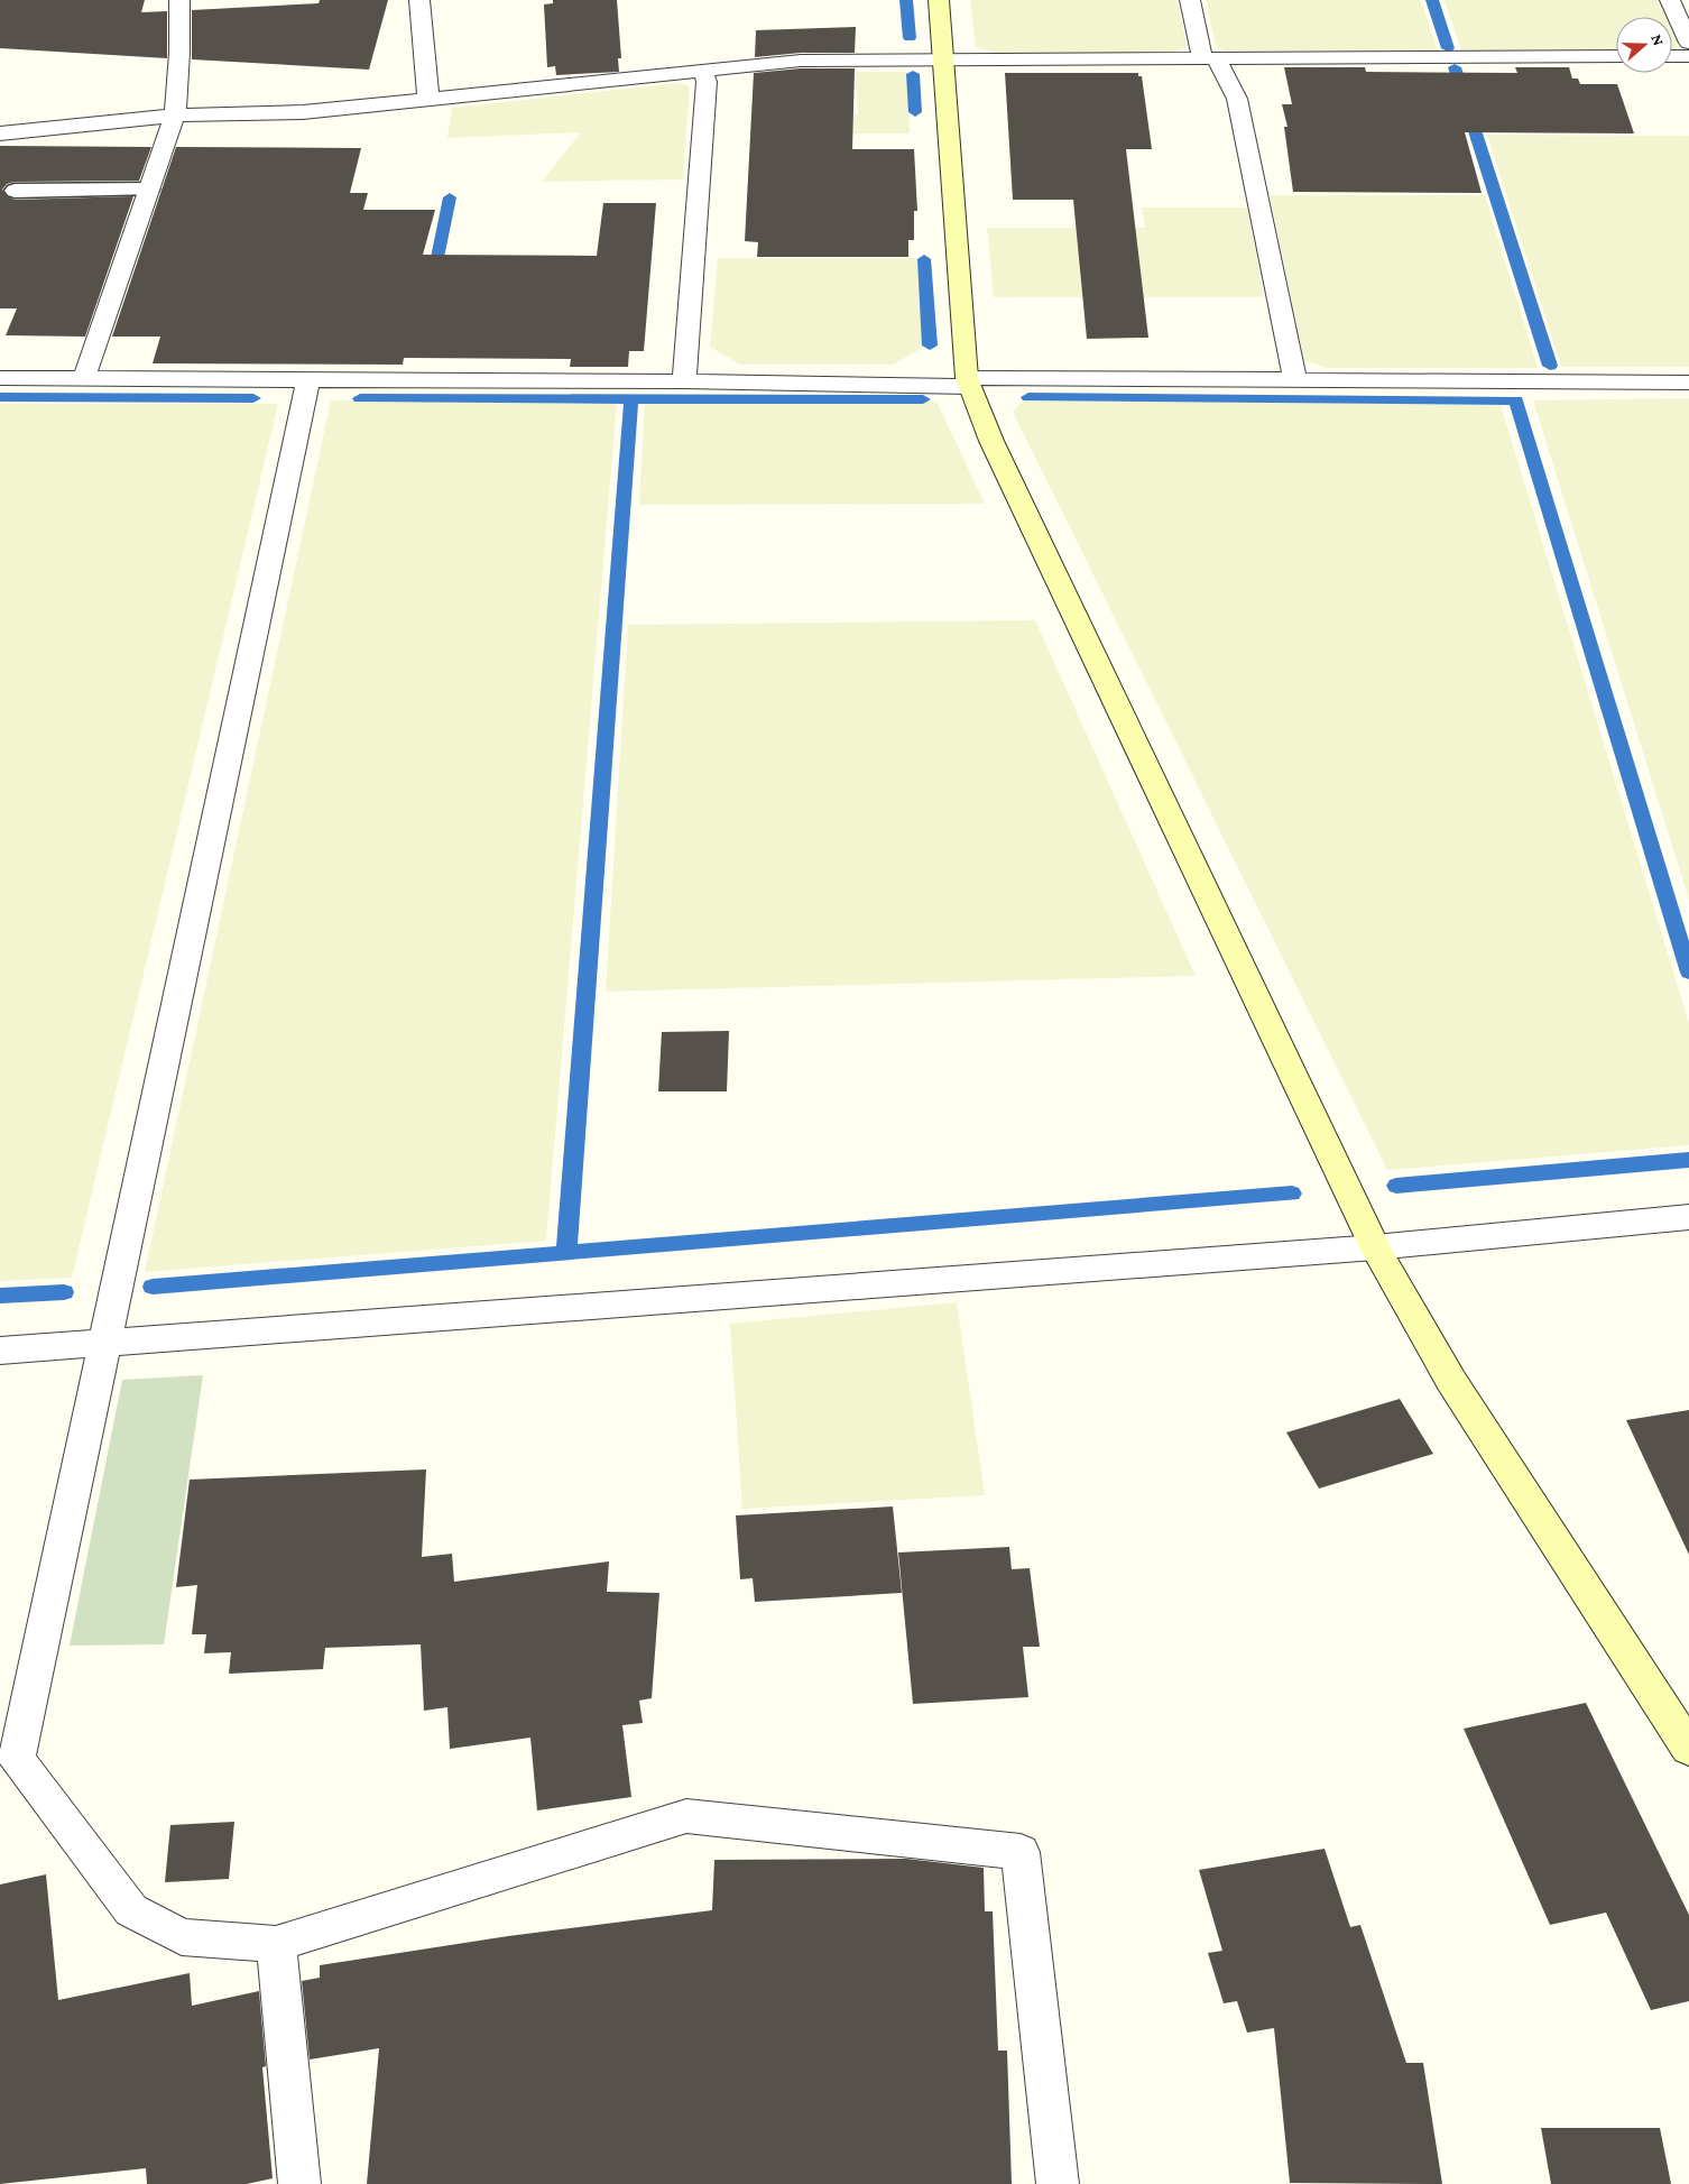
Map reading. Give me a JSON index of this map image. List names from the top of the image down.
{
  "north": "right"
}
